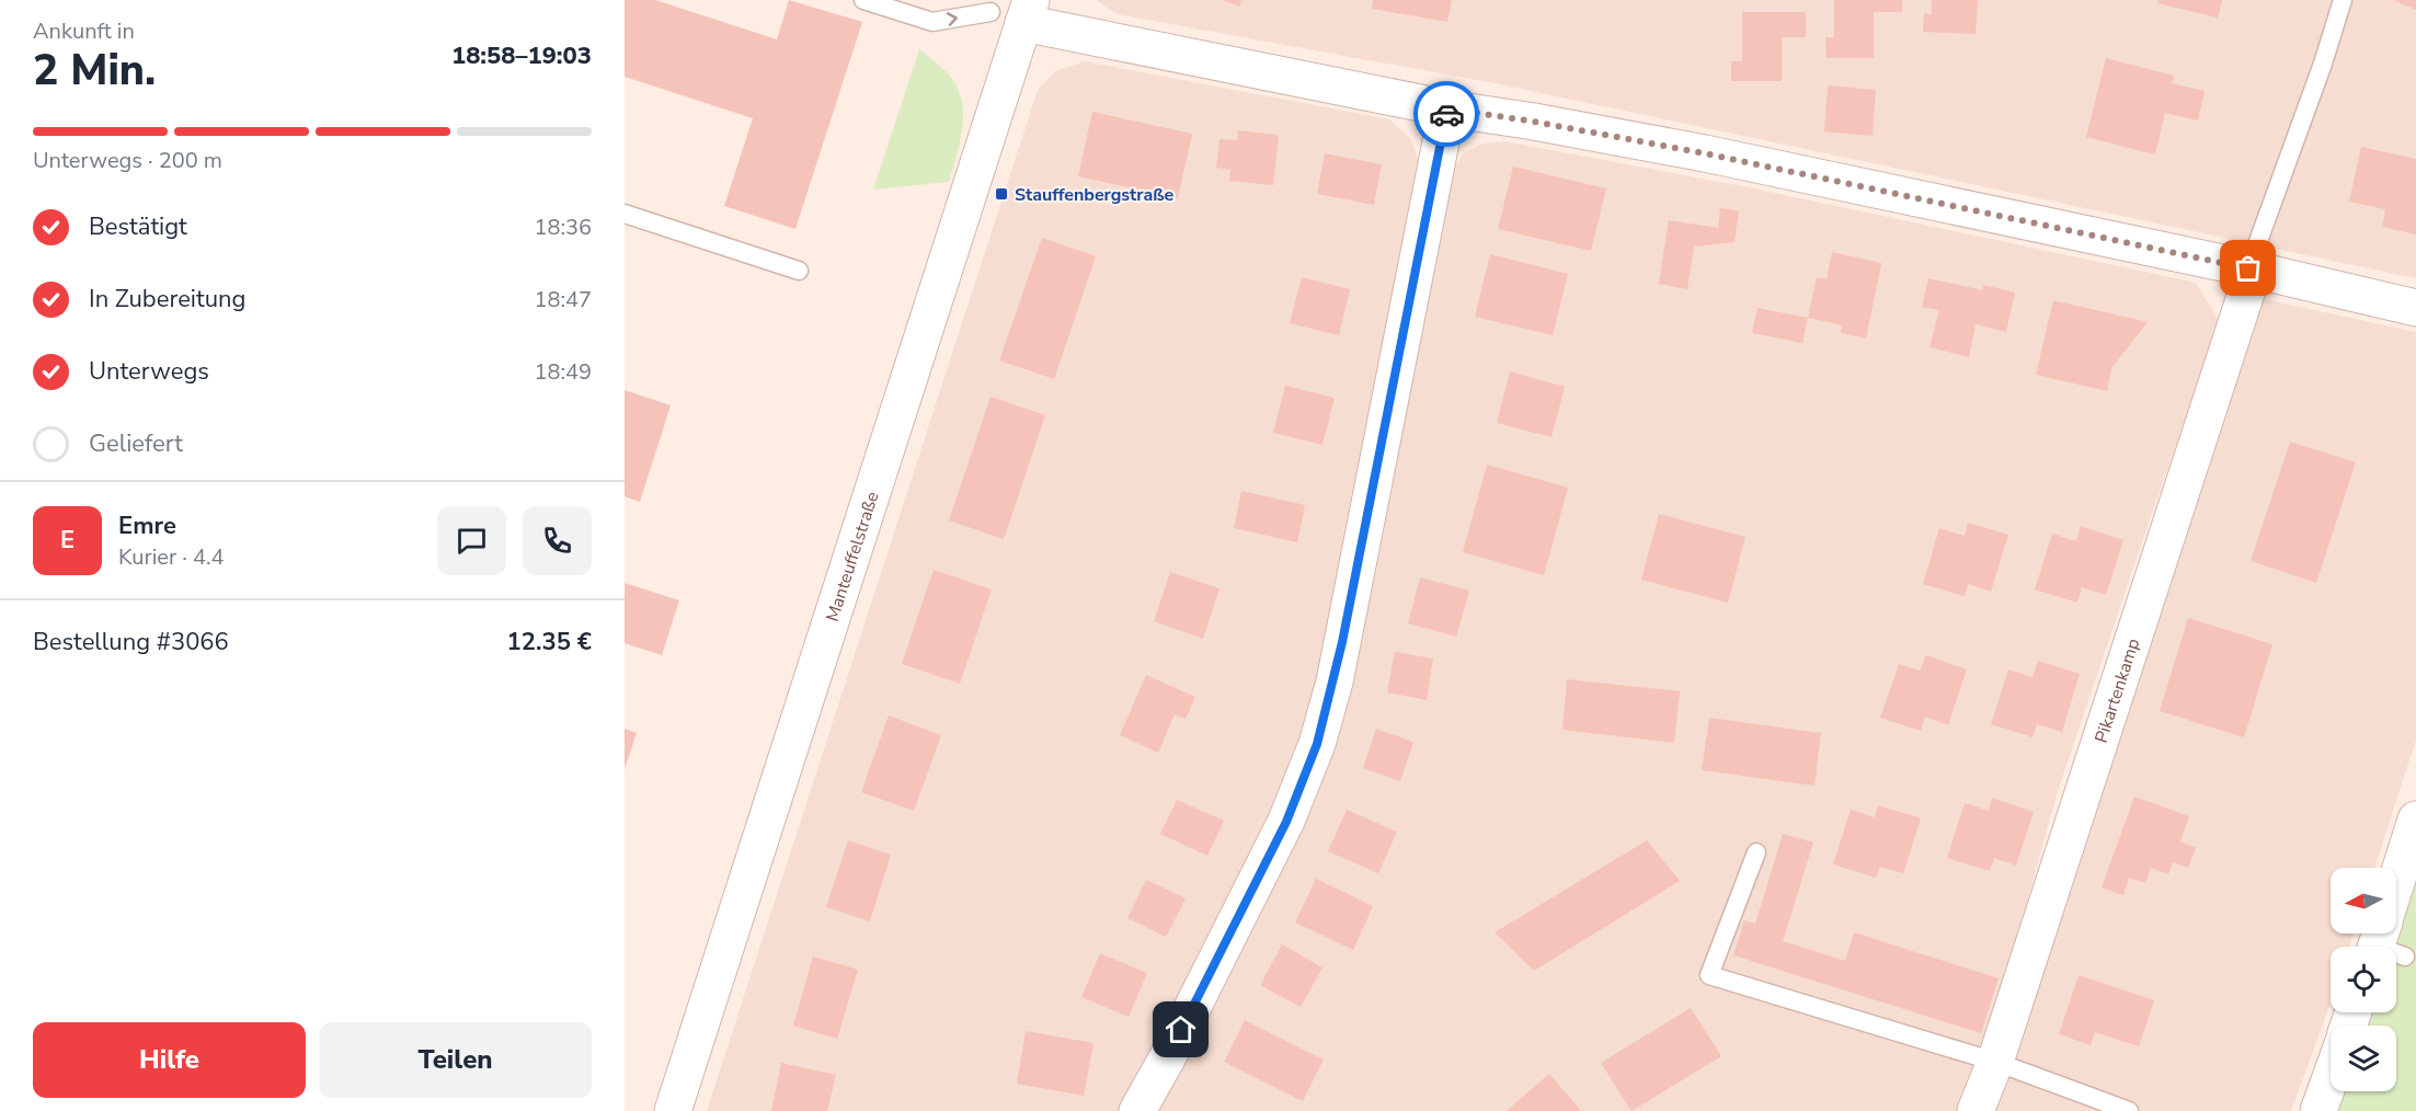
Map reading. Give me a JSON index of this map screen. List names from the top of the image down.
{
  "streets": {
    "street": ["Manteuffelstraße", "Pikartenkamp"]
  },
  "places": {
    "transit": ["Stauffenbergstraße"]
  },
  "north": "left",
  "page": {
    "heading": ["2 Min.", "Ankunft in", "18:58–19:03"],
    "panel": [
      "Emre",
      "Kurier · 4.4",
      "Bestellung #3066",
      "12.35 €"
    ],
    "bar": "Unterwegs · 200 m",
    "list": [
      ["Bestätigt", "18:36"],
      ["In Zubereitung", "18:47"],
      ["Unterwegs", "18:49"],
      "Geliefert"
    ],
    "round": "E",
    "buttons": ["Hilfe", "Teilen"]
  }
}
